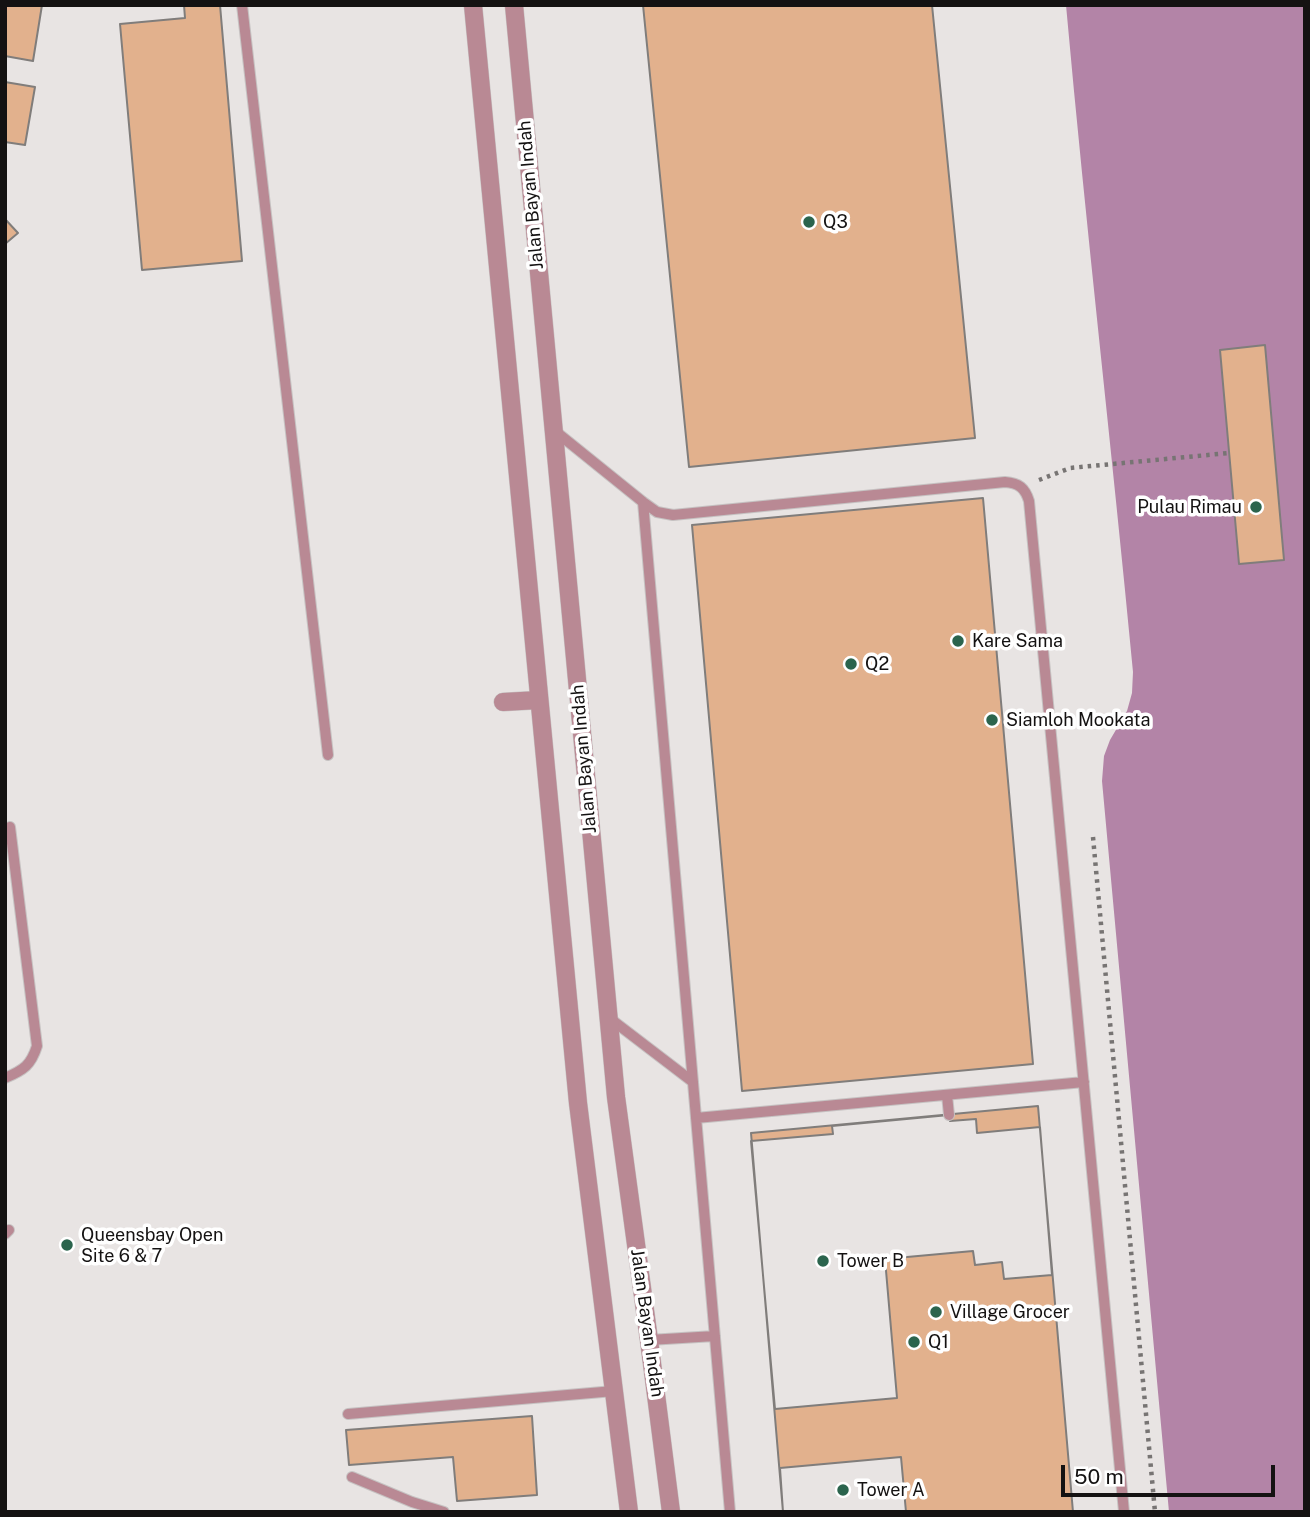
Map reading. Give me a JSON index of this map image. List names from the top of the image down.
{
  "streets": {
    "street": ["Jalan Bayan Indah"]
  },
  "places": [
    "Q3",
    "Pulau Rimau",
    "Kare Sama",
    "Q2",
    "Siamloh Mookata",
    "Queensbay Open Site 6 & 7",
    "Tower B",
    "Village Grocer",
    "Q1",
    "Tower A"
  ],
  "scale_bar": "50 m"
}
